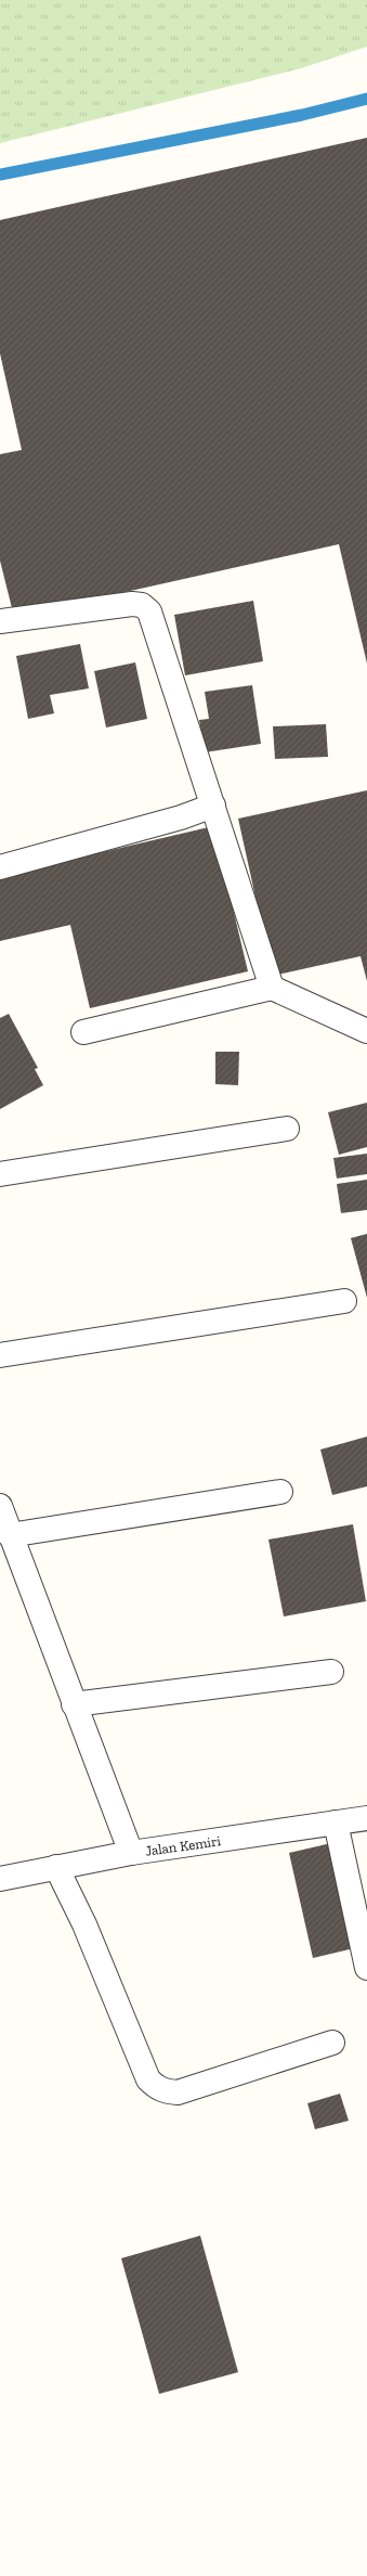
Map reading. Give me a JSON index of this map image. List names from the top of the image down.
{
  "streets": {
    "street": ["Jalan Kemiri"]
  }
}
